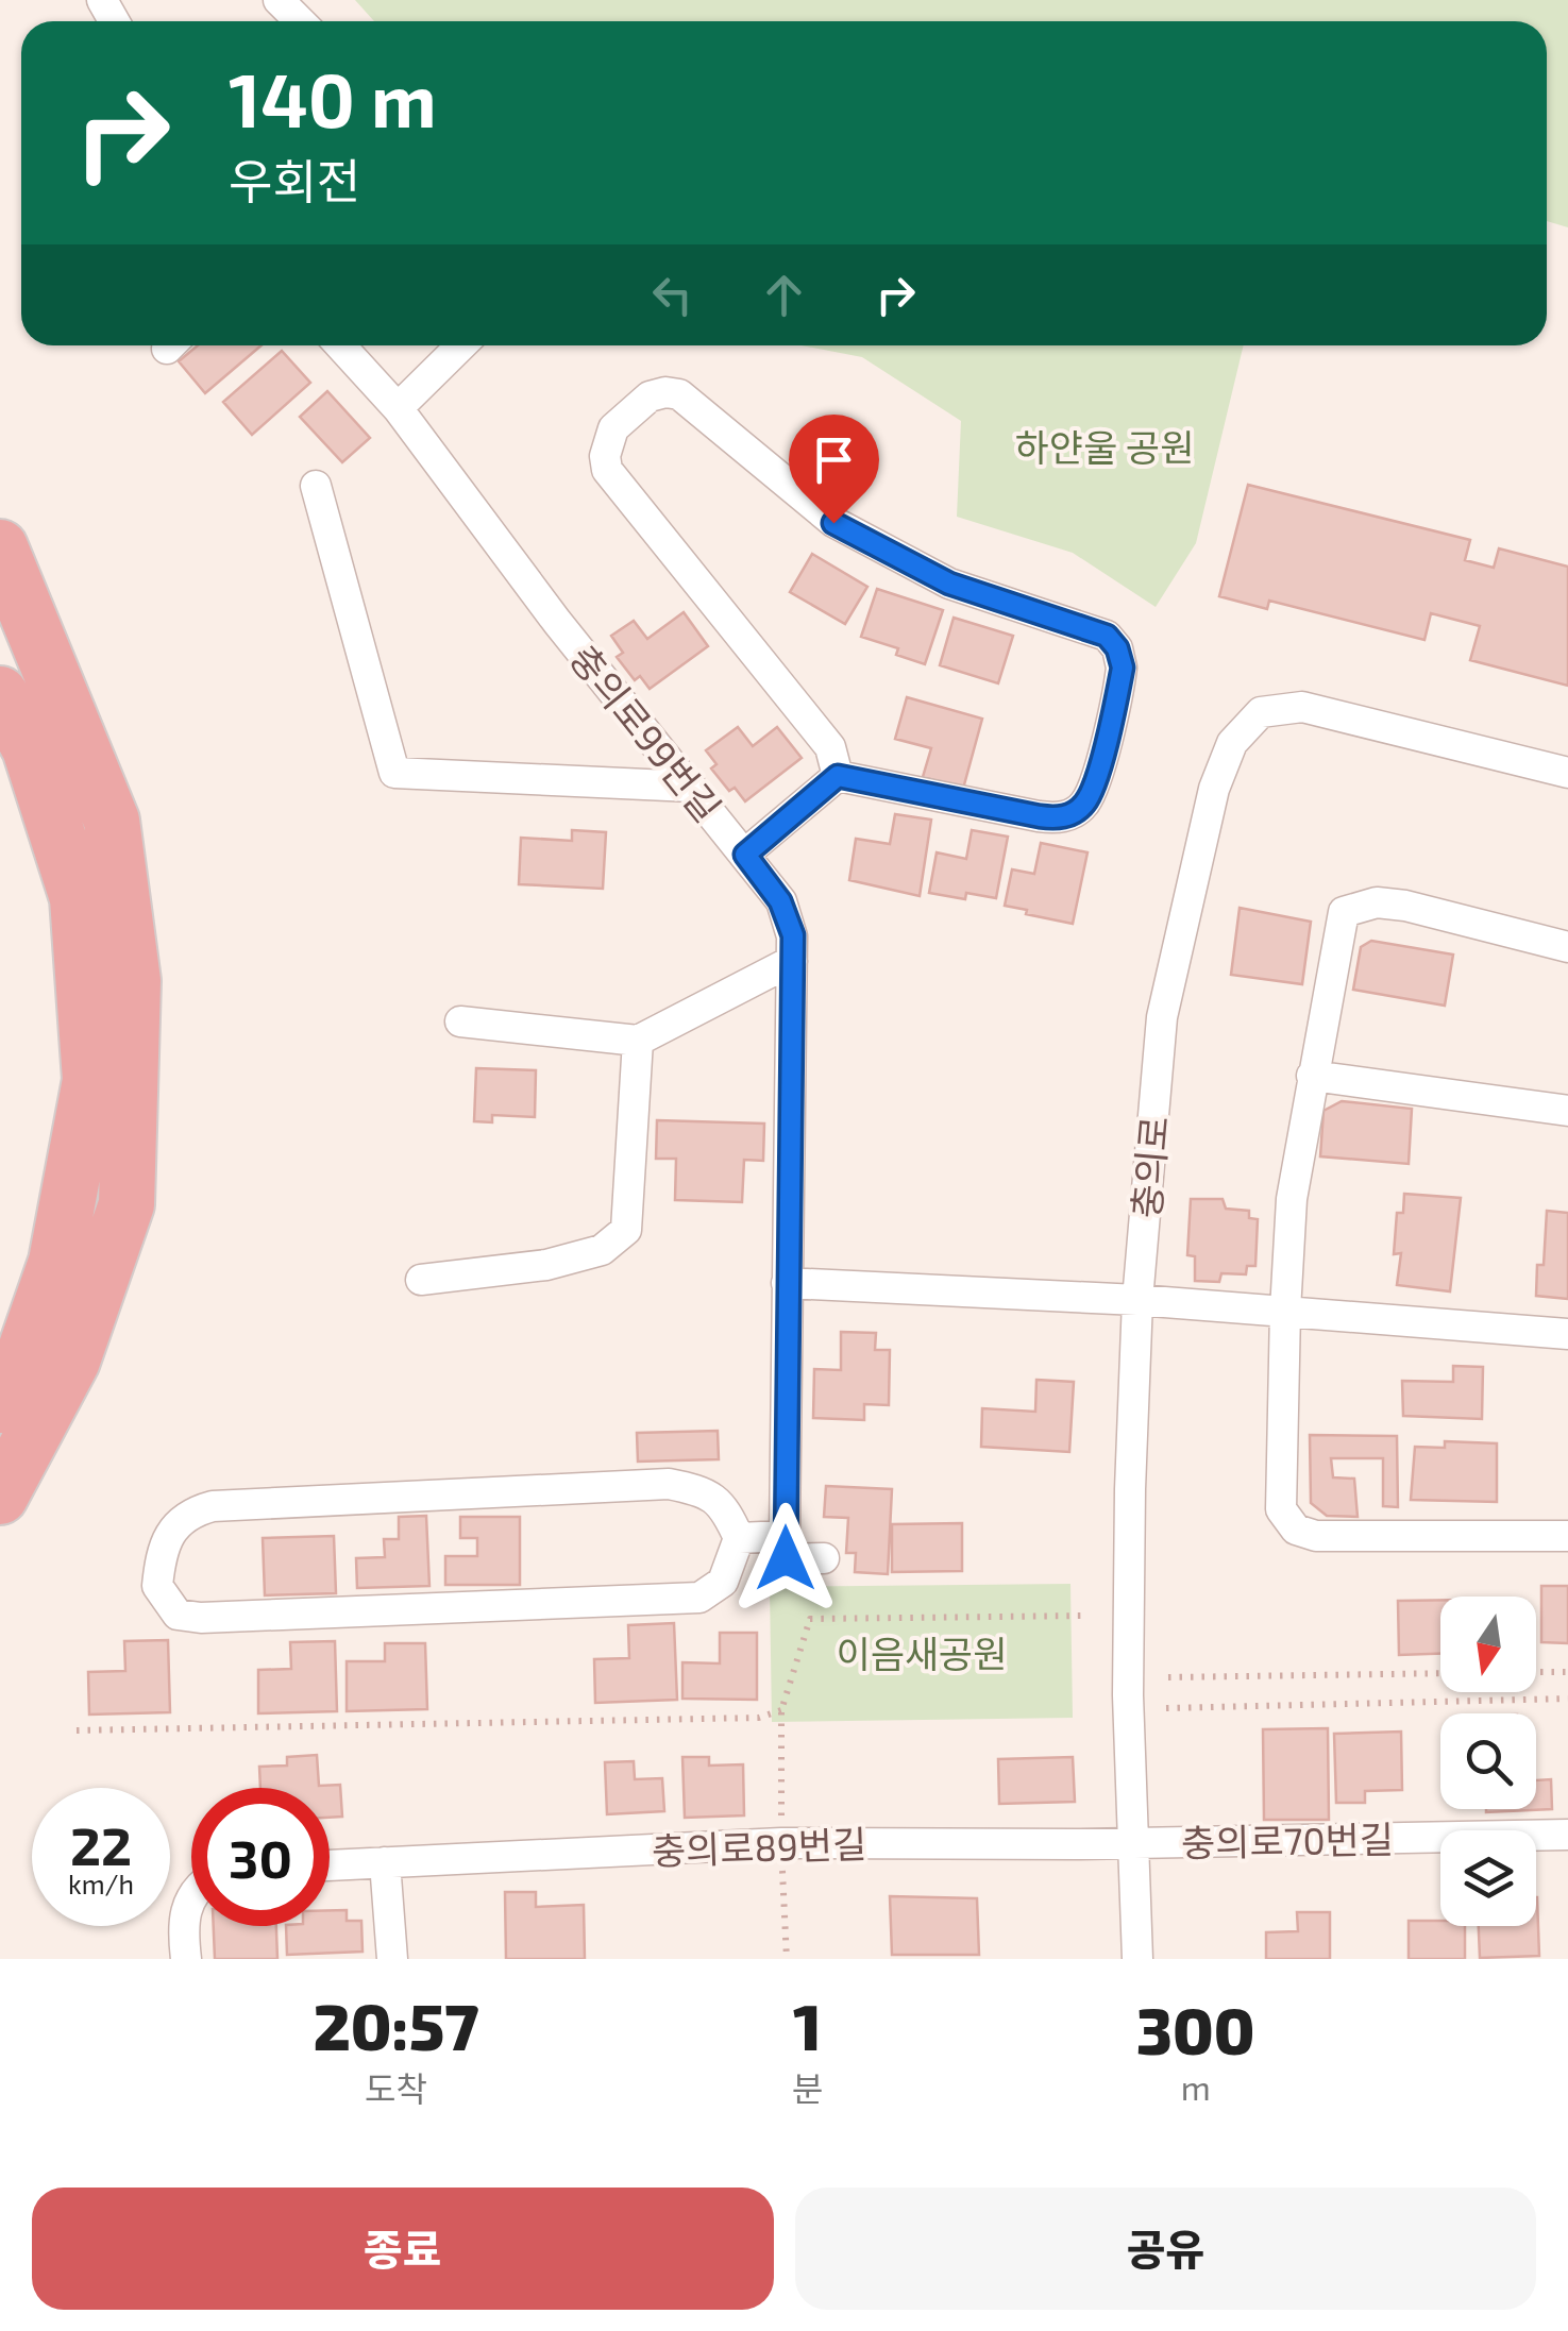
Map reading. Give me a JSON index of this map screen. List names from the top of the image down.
{
  "streets": {
    "street": [
      "충의로99번길",
      "충의로",
      "충의로70번길",
      "충의로89번길"
    ]
  },
  "crossings": [
    ["충의로", "충의로70번길"],
    ["충의로", "충의로89번길"],
    ["충의로70번길", "충의로89번길"]
  ],
  "parks": ["하얀울 공원", "이음새공원"],
  "north": "bottom",
  "page": {
    "turn": ["140 m", "우회전"],
    "speed": "22 km/h",
    "limit": "30",
    "eta": [
      "20:57",
      "도착",
      "1",
      "분",
      "300",
      "m"
    ],
    "buttons": ["종료", "공유"]
  }
}
